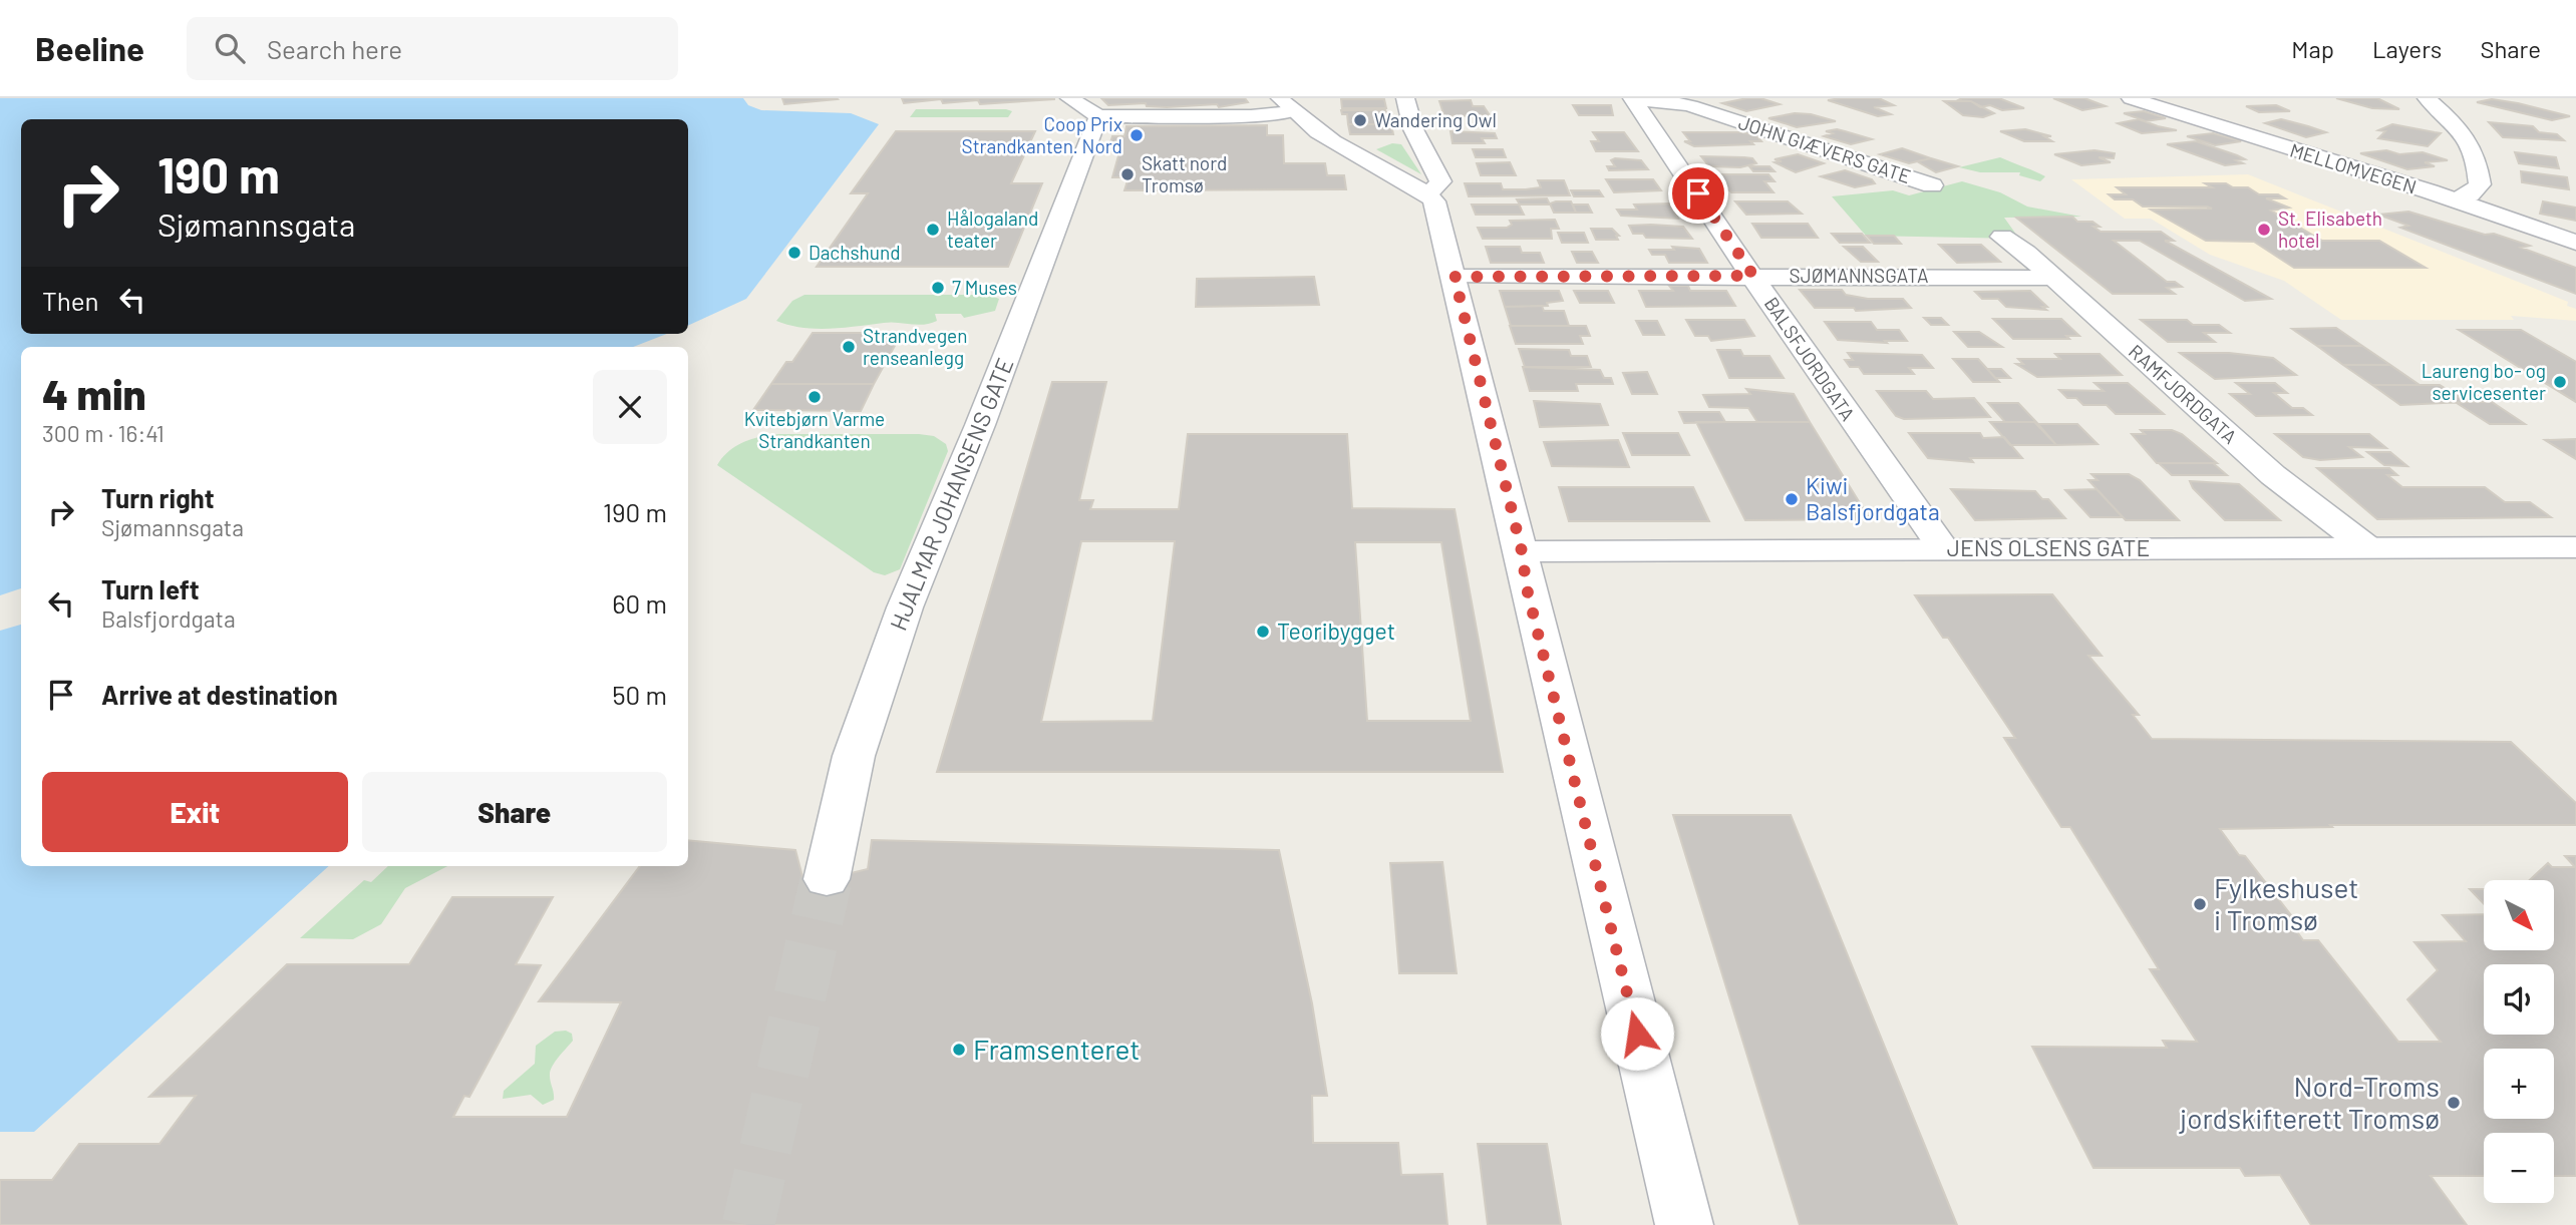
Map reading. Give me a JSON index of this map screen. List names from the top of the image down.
{
  "streets": {
    "street": [
      "JOHN GIÆVERS GATE",
      "MELLOMVEGEN",
      "SJØMANNSGATA",
      "BALSFJORDGATA",
      "RAMFJORDGATA",
      "HJALMAR JOHANSENS GATE",
      "JENS OLSENS GATE"
    ]
  },
  "crossings": [
    ["JOHN GIÆVERS GATE", "BALSFJORDGATA"],
    ["SJØMANNSGATA", "BALSFJORDGATA"],
    ["SJØMANNSGATA", "RAMFJORDGATA"],
    ["BALSFJORDGATA", "JENS OLSENS GATE"],
    ["RAMFJORDGATA", "JENS OLSENS GATE"]
  ],
  "places": [
    "Wandering Owl",
    "Coop Prix Strandkanten. Nord",
    "Skatt nord Tromsø",
    "Hålogaland teater",
    "St. Elisabeth hotel",
    "Dachshund",
    "7 Muses",
    "Strandvegen renseanlegg",
    "Laureng bo- og servicesenter",
    "Kvitebjørn Varme Strandkanten",
    "Kiwi Balsfjordgata",
    "Teoribygget",
    "Fylkeshuset i Tromsø",
    "Framsenteret",
    "Nord-Troms jordskifterett Tromsø"
  ],
  "north": "bottom right",
  "page": {
    "header": "Beeline",
    "search": "Search here",
    "nav": ["Map", "Layers", "Share"],
    "turn": ["190 m", "Sjømannsgata"],
    "then": "Then",
    "heading": ["4 min", "300 m · 16:41"],
    "list": [
      {
        "name": "Turn right",
        "note": "Sjømannsgata",
        "value": "190 m"
      },
      {
        "name": "Turn left",
        "note": "Balsfjordgata",
        "value": "60 m"
      },
      {
        "name": "Arrive at destination",
        "value": "50 m"
      }
    ],
    "buttons": ["Exit", "Share"],
    "map_buttons": ["+", "−"]
  }
}
